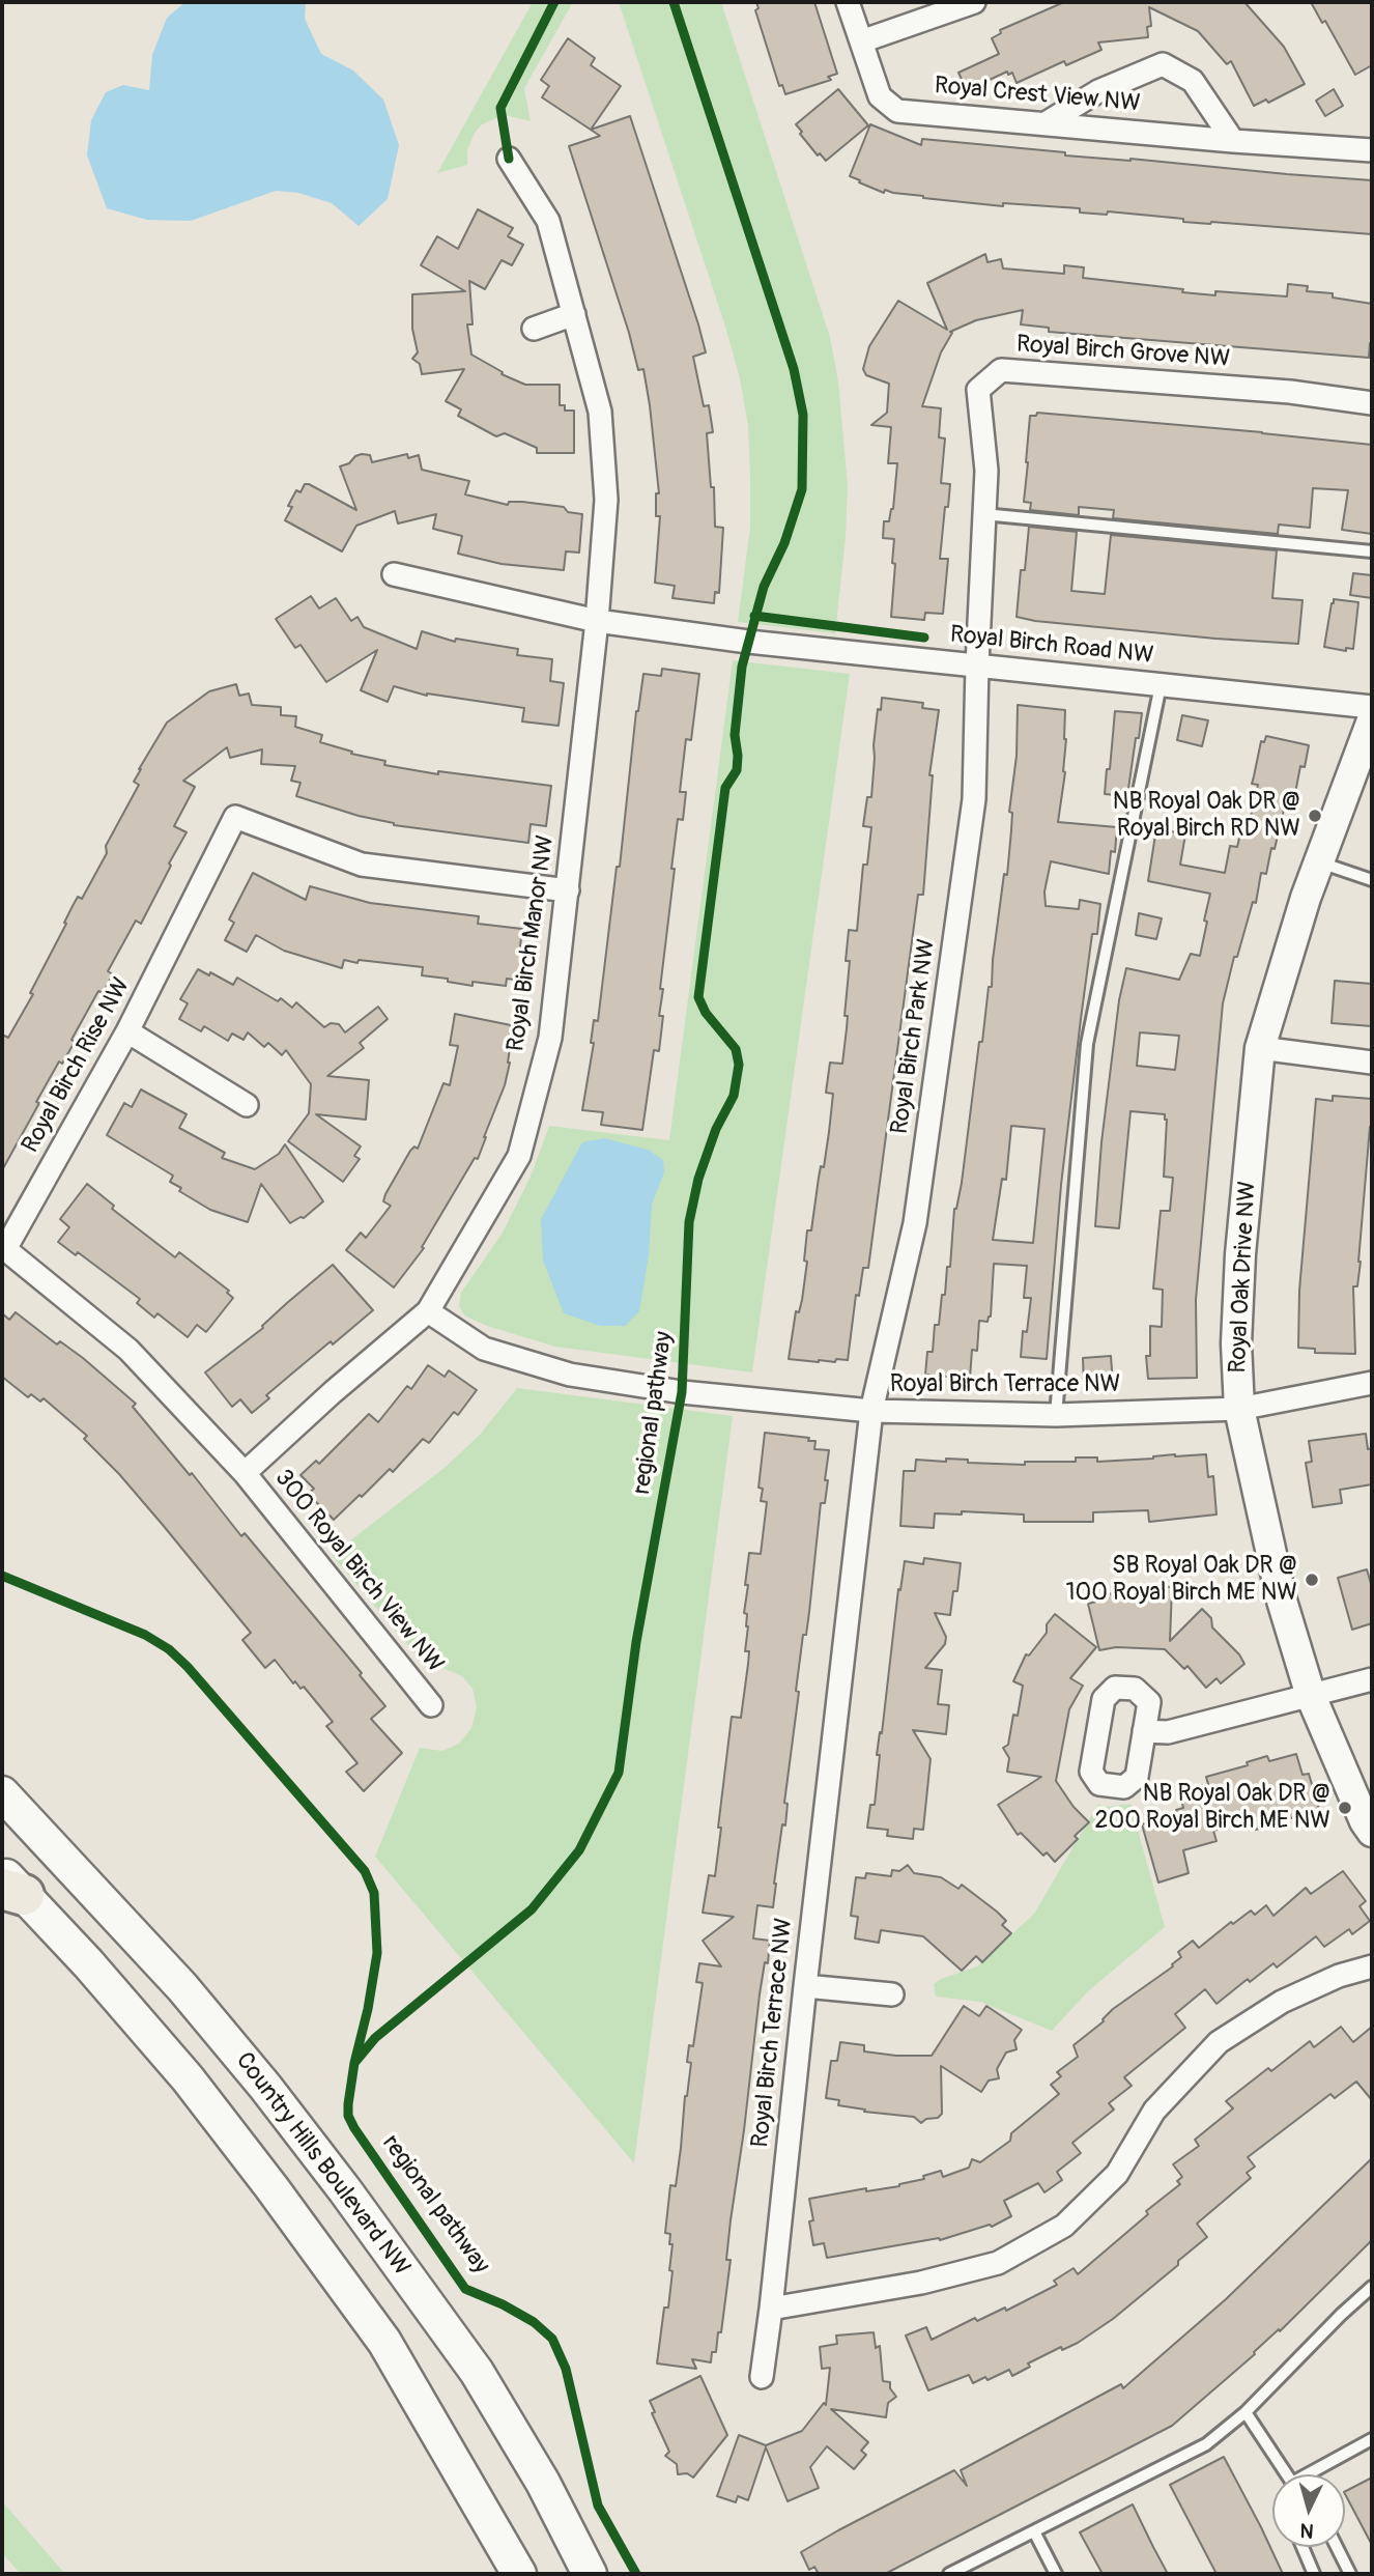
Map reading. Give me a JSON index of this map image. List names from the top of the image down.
{
  "streets": {
    "main road": ["Country Hills Boulevard NW"],
    "street": [
      "Royal Crest View NW",
      "Royal Birch Grove NW",
      "Royal Birch Road NW",
      "Royal Birch Manor NW",
      "Royal Birch Park NW",
      "Royal Birch Rise NW",
      "Royal Oak Drive NW",
      "Royal Birch Terrace NW",
      "300 Royal Birch View NW"
    ],
    "cycle path": ["regional pathway"]
  },
  "crossings": [
    ["Royal Birch Grove NW", "Royal Birch Road NW"],
    ["Royal Birch Grove NW", "Royal Birch Park NW"],
    ["Royal Birch Road NW", "Royal Birch Manor NW"],
    ["Royal Birch Road NW", "Royal Birch Park NW"],
    ["Royal Birch Manor NW", "Royal Birch Rise NW"],
    ["Royal Birch Park NW", "Royal Birch Terrace NW"],
    ["Royal Birch Rise NW", "300 Royal Birch View NW"],
    ["Royal Oak Drive NW", "Royal Birch Terrace NW"]
  ],
  "places": ["NB Royal Oak DR @ Royal Birch RD NW", "SB Royal Oak DR @ 100 Royal Birch ME NW", "NB Royal Oak DR @ 200 Royal Birch ME NW"],
  "north": "bottom"
}
